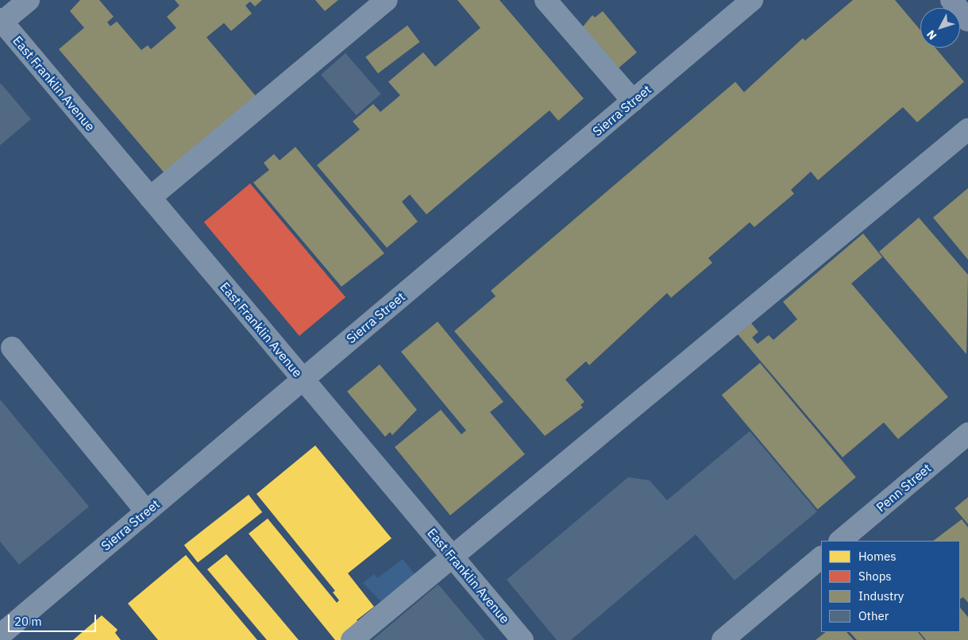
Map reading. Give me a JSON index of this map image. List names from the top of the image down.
{
  "streets": {
    "street": ["East Franklin Avenue", "Sierra Street", "Penn Street"]
  },
  "crossings": [
    ["East Franklin Avenue", "Sierra Street"]
  ],
  "legend": [
    "Homes",
    "Shops",
    "Industry",
    "Other"
  ],
  "scale_bar": "20 m",
  "north": "bottom left"
}
